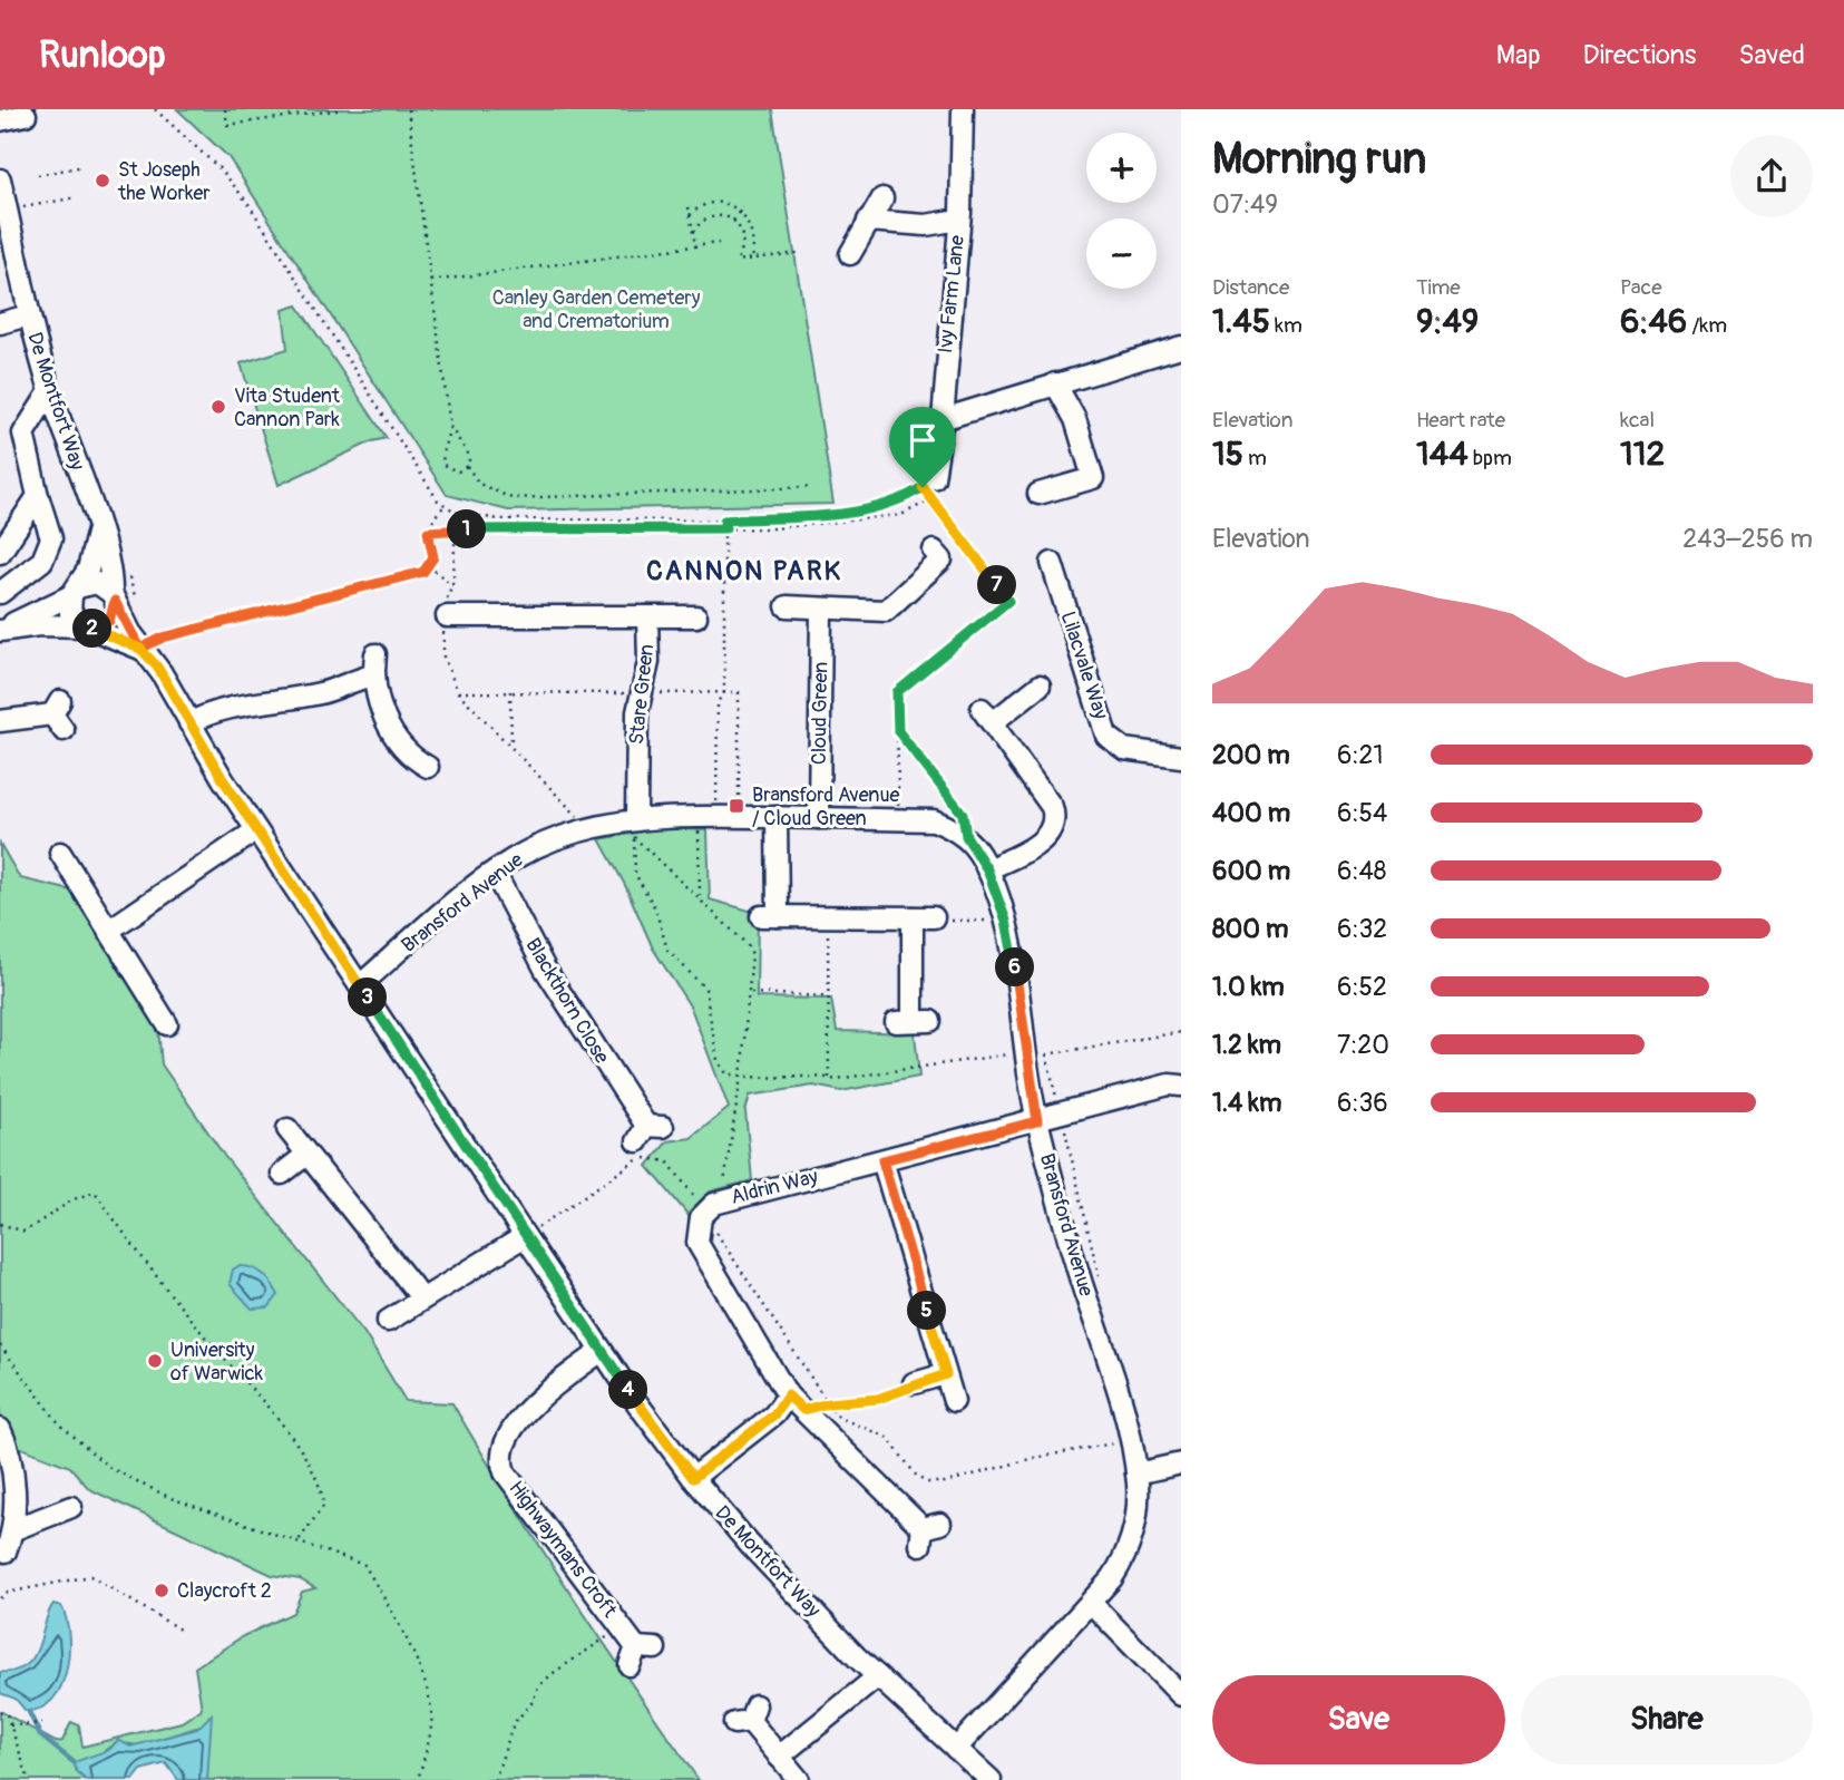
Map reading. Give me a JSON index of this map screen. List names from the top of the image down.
{
  "streets": {
    "street": [
      "Ivy Farm Lane",
      "De Montfort Way",
      "Lilacvale Way",
      "Stare Green",
      "Cloud Green",
      "Bransford Avenue",
      "Blackthorn Close",
      "Aldrin Way",
      "Highwaymans Croft"
    ]
  },
  "crossings": [
    ["De Montfort Way", "Bransford Avenue"],
    ["De Montfort Way", "Highwaymans Croft"],
    ["Stare Green", "Bransford Avenue"],
    ["Cloud Green", "Bransford Avenue"],
    ["Bransford Avenue", "Blackthorn Close"],
    ["Bransford Avenue", "Aldrin Way"]
  ],
  "districts": ["CANNON PARK"],
  "parks": ["Canley Garden Cemetery and Crematorium"],
  "places": {
    "other": [
      "St Joseph the Worker",
      "Vita Student Cannon Park",
      "University of Warwick",
      "Claycroft 2"
    ],
    "transit": ["Bransford Avenue / Cloud Green"]
  },
  "page": {
    "header": "Runloop",
    "nav": ["Map", "Directions", "Saved"],
    "heading": ["Morning run", "07:49"],
    "map_buttons": ["+", "−"],
    "stats": [
      ["Distance", "1.45 km"],
      ["Time", "9:49"],
      ["Pace", "6:46 /km"],
      ["Elevation", "15 m"],
      ["Heart rate", "144 bpm"],
      ["kcal", "112"]
    ],
    "chart": ["Elevation", "243–256 m"],
    "pins": [
      "1",
      "7",
      "2",
      "6",
      "3",
      "5",
      "4"
    ],
    "list": [
      {
        "name": "200 m",
        "note": "6:21"
      },
      {
        "name": "400 m",
        "note": "6:54"
      },
      {
        "name": "600 m",
        "note": "6:48"
      },
      {
        "name": "800 m",
        "note": "6:32"
      },
      {
        "name": "1.0 km",
        "note": "6:52"
      },
      {
        "name": "1.2 km",
        "note": "7:20"
      },
      {
        "name": "1.4 km",
        "note": "6:36"
      }
    ],
    "buttons": ["Save", "Share"]
  }
}
